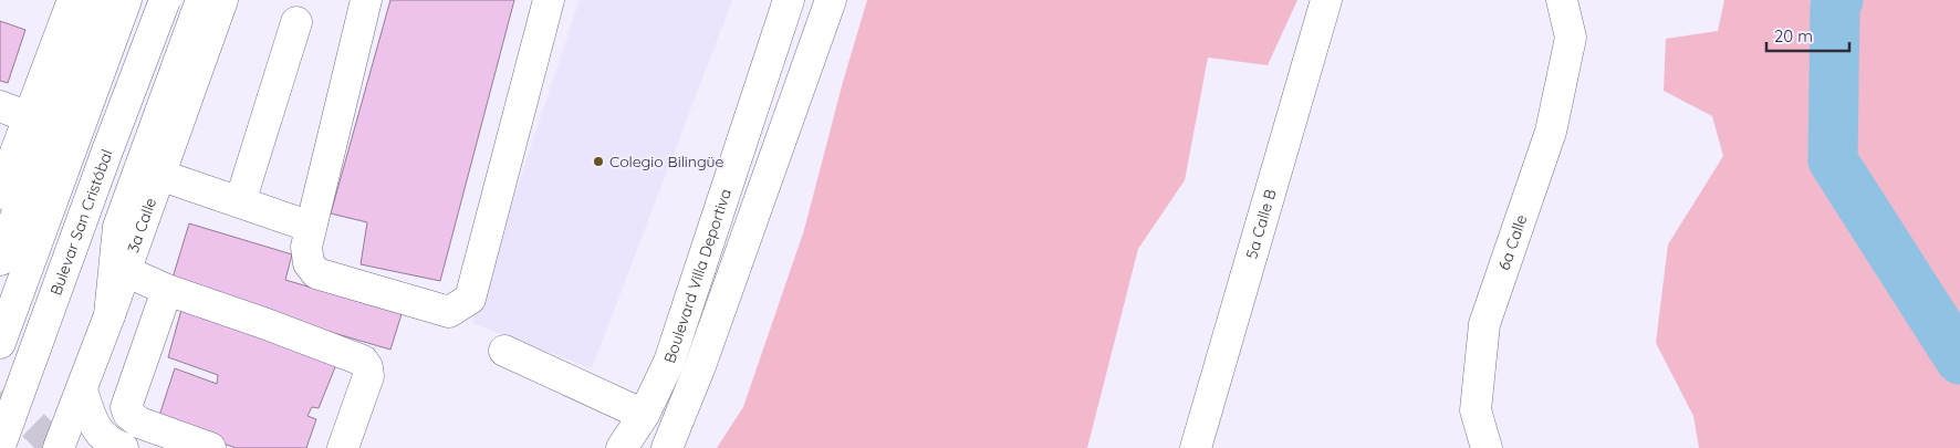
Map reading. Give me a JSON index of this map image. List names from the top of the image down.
{
  "streets": {
    "main road": [
      "Bulevar San Cristóbal",
      "3a Calle",
      "5a Calle B",
      "6a Calle",
      "Boulevard Villa Deportiva"
    ]
  },
  "places": ["Colegio Bilingüe"],
  "scale_bar": "20 m"
}
